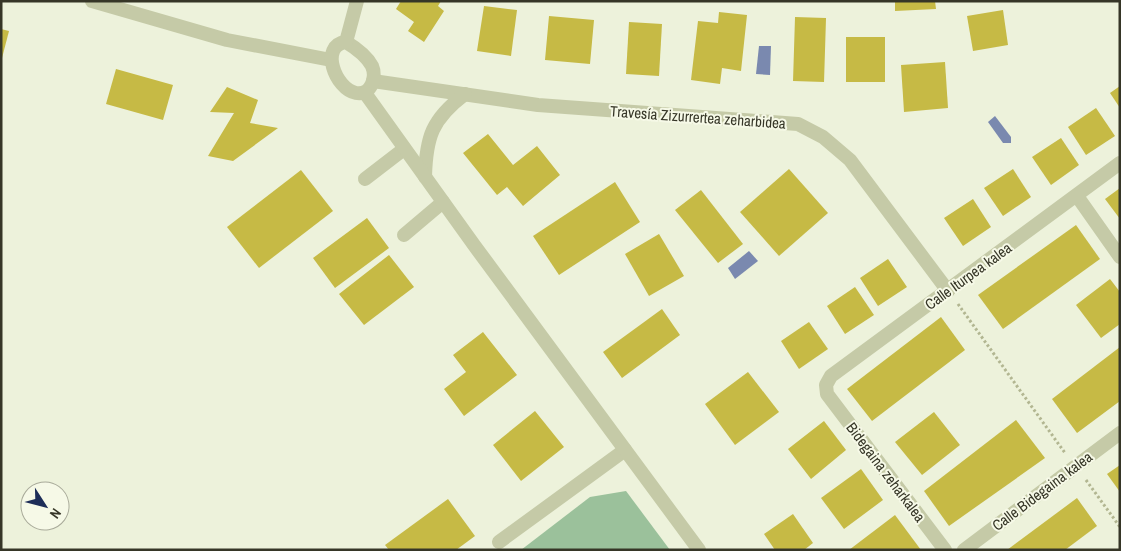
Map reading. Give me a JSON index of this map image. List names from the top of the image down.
{
  "streets": {
    "street": [
      "Travesía Zizurrertea zeharbidea",
      "Calle Iturpea kalea",
      "Bidegaina zeharkalea",
      "Calle Bidegaina kalea"
    ]
  },
  "crossings": [
    ["Travesía Zizurrertea zeharbidea", "Calle Iturpea kalea"],
    ["Calle Iturpea kalea", "Bidegaina zeharkalea"]
  ],
  "north": "bottom right"
}
